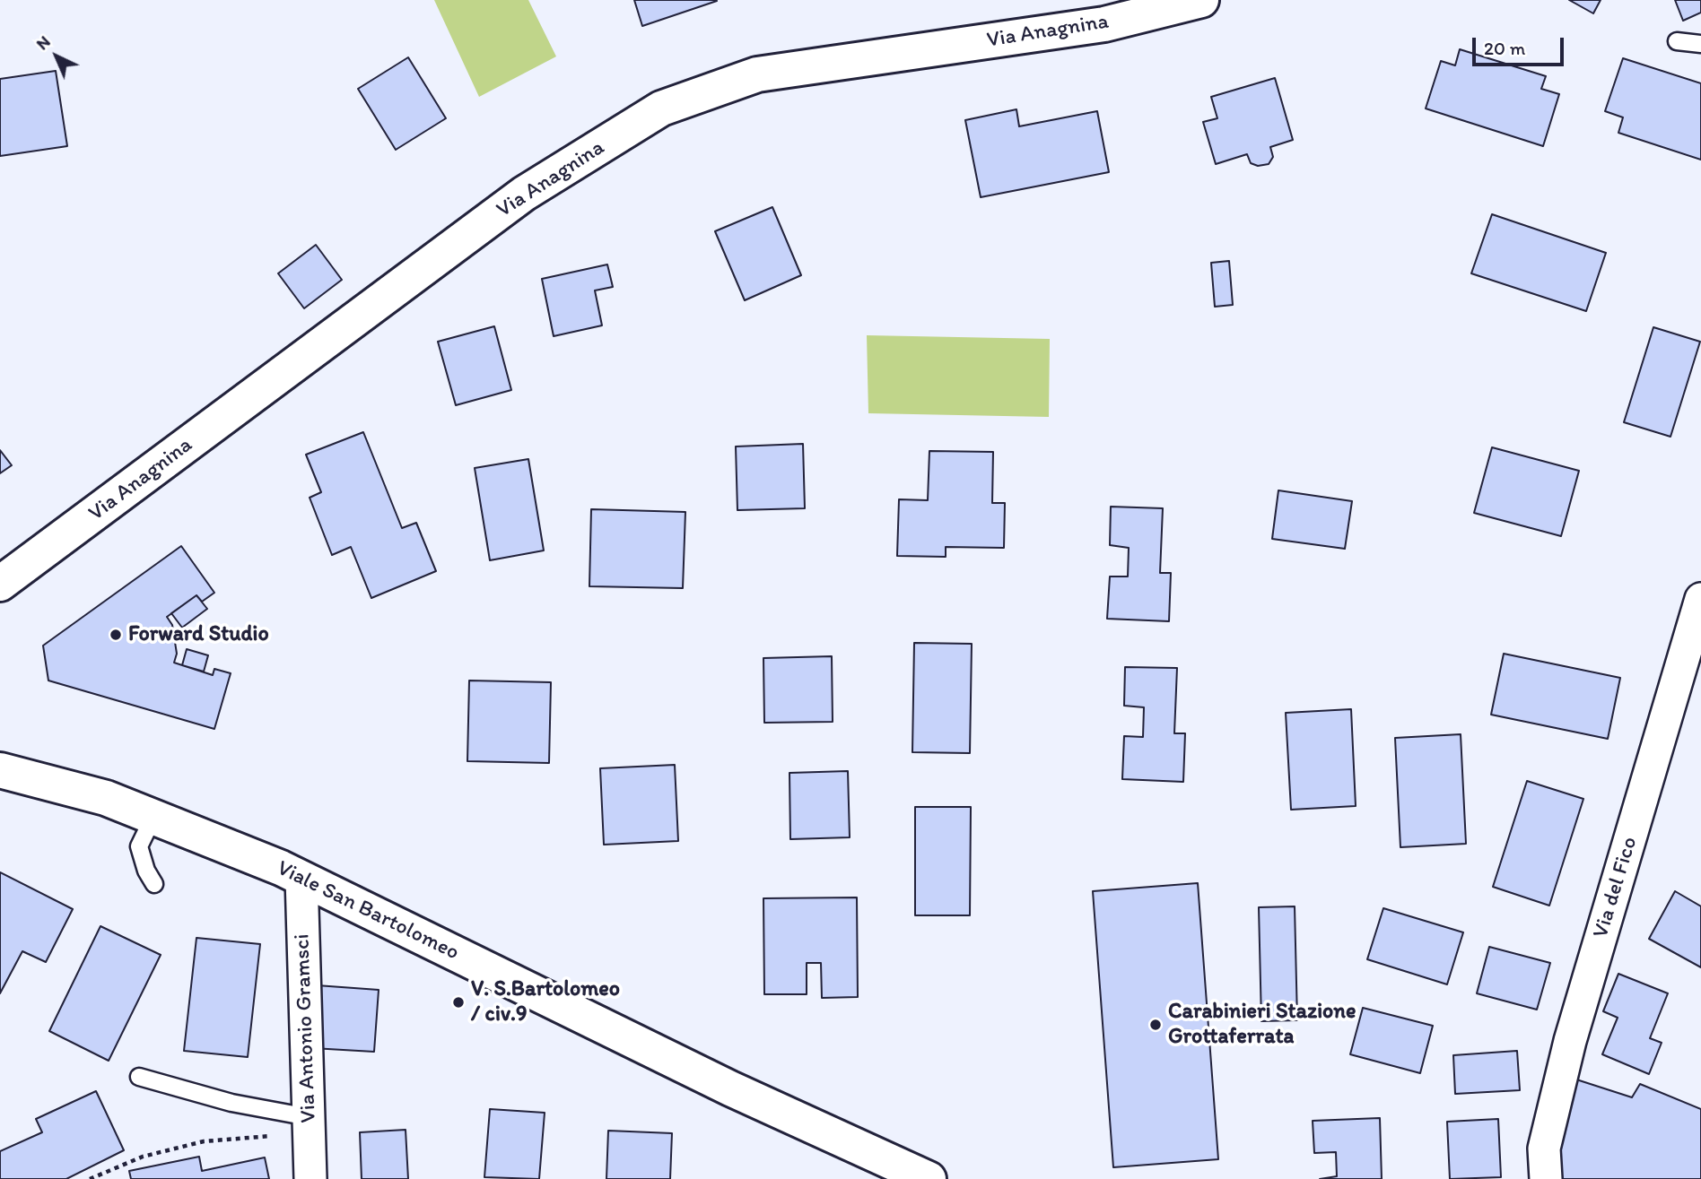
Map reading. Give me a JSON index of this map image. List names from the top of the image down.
{
  "streets": {
    "main road": ["Via Anagnina", "Viale San Bartolomeo"],
    "street": ["Via del Fico", "Via Antonio Gramsci"]
  },
  "crossings": [
    ["Viale San Bartolomeo", "Via Antonio Gramsci"]
  ],
  "places": ["Forward Studio", "V. S.Bartolomeo / civ.9", "Carabinieri Stazione Grottaferrata"],
  "scale_bar": "20 m",
  "north": "top left"
}
